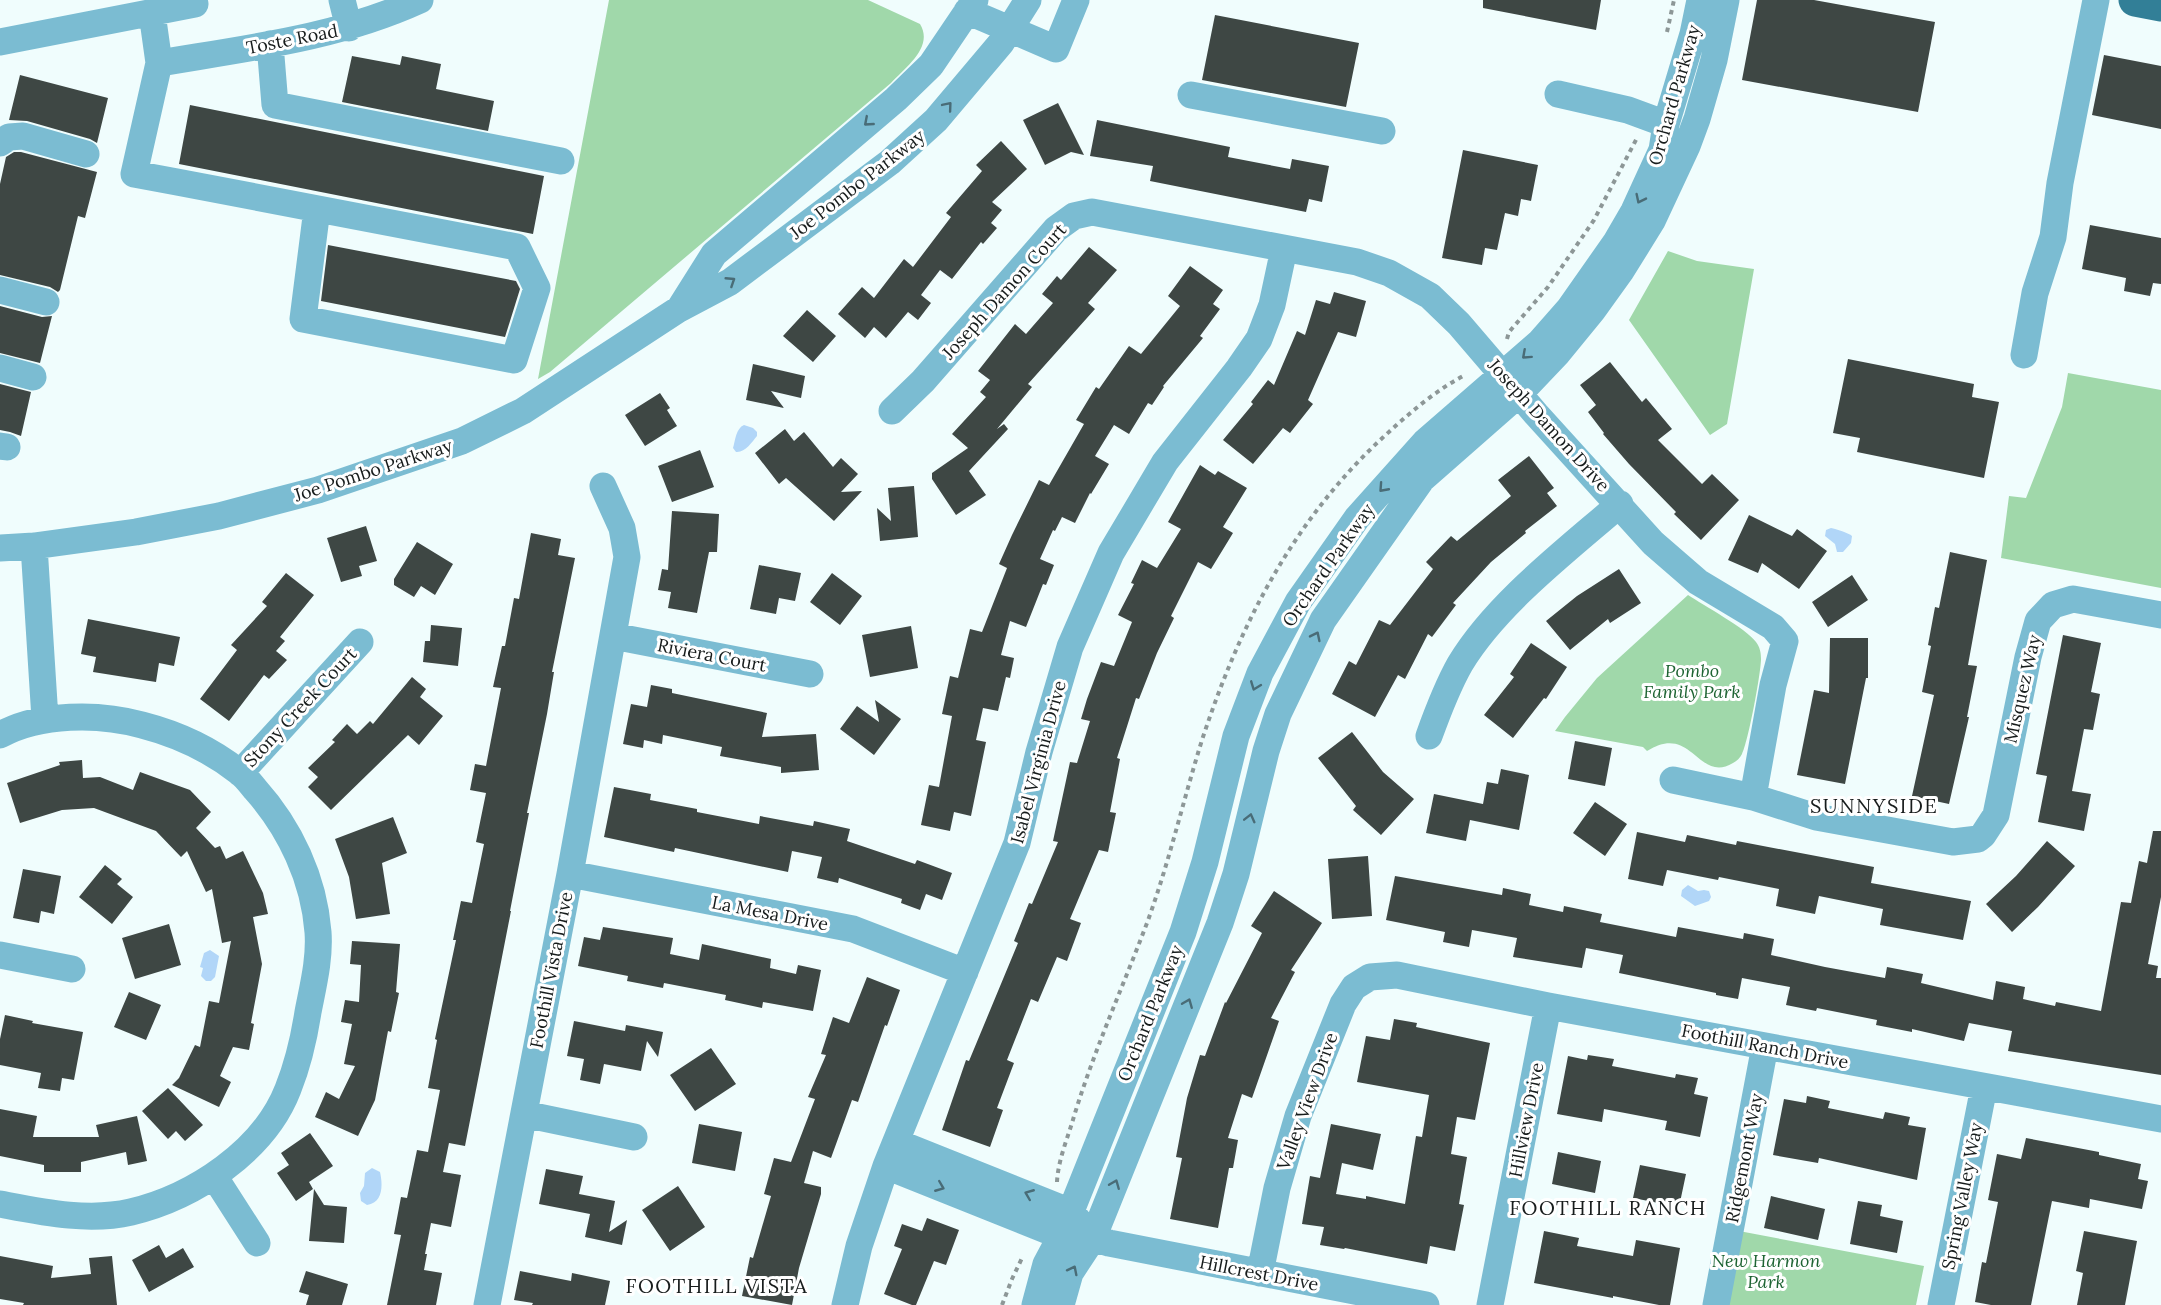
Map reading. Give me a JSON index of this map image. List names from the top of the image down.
{
  "streets": {
    "street": [
      "Toste Road",
      "Orchard Parkway",
      "Joe Pombo Parkway",
      "Joseph Damon Court",
      "Joseph Damon Drive",
      "Riviera Court",
      "Misquez Way",
      "Stony Creek Court",
      "Isabel Virginia Drive",
      "La Mesa Drive",
      "Foothill Vista Drive",
      "Foothill Ranch Drive",
      "Valley View Drive",
      "Hillview Drive",
      "Ridgemont Way",
      "Spring Valley Way",
      "Hillcrest Drive"
    ]
  },
  "crossings": [
    ["Orchard Parkway", "Joseph Damon Drive"],
    ["Orchard Parkway", "Hillcrest Drive"],
    ["Joseph Damon Court", "Joseph Damon Drive"],
    ["Joseph Damon Drive", "Misquez Way"],
    ["Joseph Damon Drive", "Isabel Virginia Drive"],
    ["Riviera Court", "Foothill Vista Drive"],
    ["Isabel Virginia Drive", "La Mesa Drive"],
    ["Isabel Virginia Drive", "Hillcrest Drive"],
    ["La Mesa Drive", "Foothill Vista Drive"],
    ["Foothill Ranch Drive", "Valley View Drive"],
    ["Foothill Ranch Drive", "Hillview Drive"],
    ["Foothill Ranch Drive", "Ridgemont Way"],
    ["Foothill Ranch Drive", "Spring Valley Way"],
    ["Valley View Drive", "Hillcrest Drive"]
  ],
  "districts": ["SUNNYSIDE", "FOOTHILL RANCH", "FOOTHILL VISTA"],
  "parks": ["Pombo Family Park", "New Harmon Park"]
}
